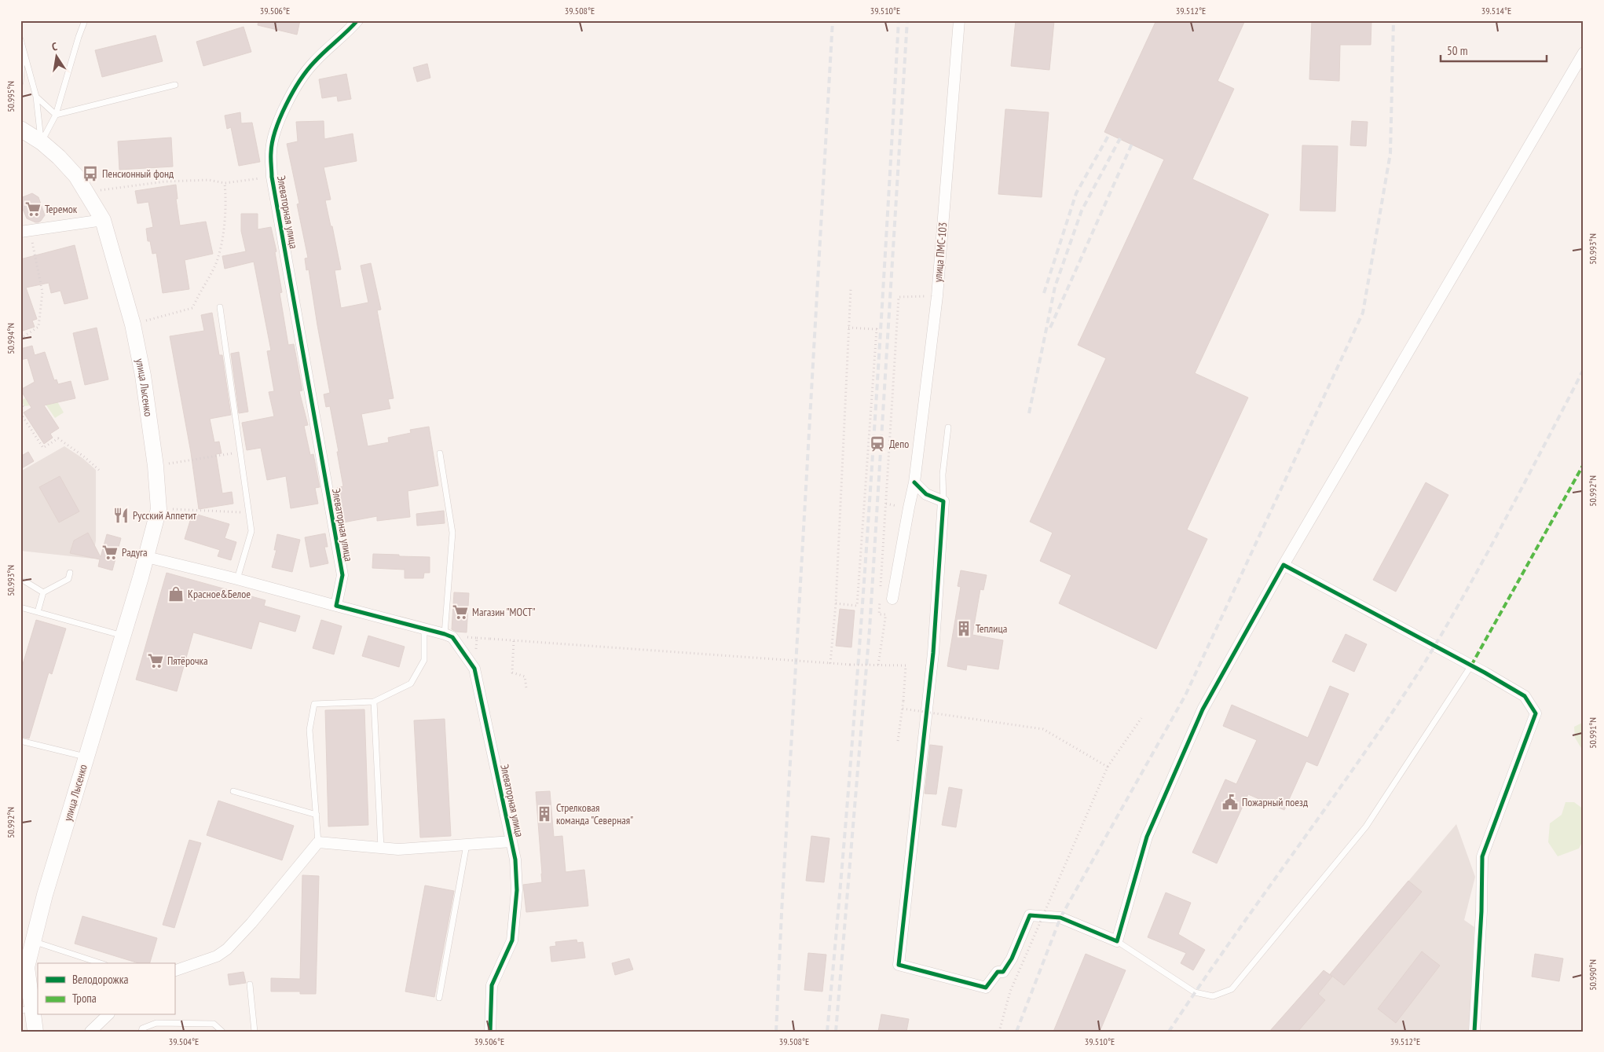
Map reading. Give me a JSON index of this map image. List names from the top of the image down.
{
  "streets": {
    "main road": ["улица Лысенко"],
    "street": ["Элеваторная улица", "улица ПМС-103"]
  },
  "places": {
    "bus stop": ["Пенсионный фонд"],
    "supermarket": [
      "Теремок",
      "Радуга",
      "Магазин \"МОСТ\"",
      "Пятёрочка"
    ],
    "station": ["Депо"],
    "restaurant": ["Русский Аппетит"],
    "shop": ["Красное&Белое"],
    "building": ["Теплица", "Стрелковая команда \"Северная\""],
    "public building": ["Пожарный поезд"]
  },
  "legend": ["Велодорожка", "Тропа"],
  "scale_bar": "50 m",
  "north": "top",
  "coordinates": [
    "39.506°E",
    "39.508°E",
    "39.510°E",
    "39.512°E",
    "39.514°E",
    "50.995°N",
    "50.993°N",
    "50.994°N",
    "50.992°N",
    "50.991°N",
    "50.990°N",
    "39.504°E"
  ]
}
